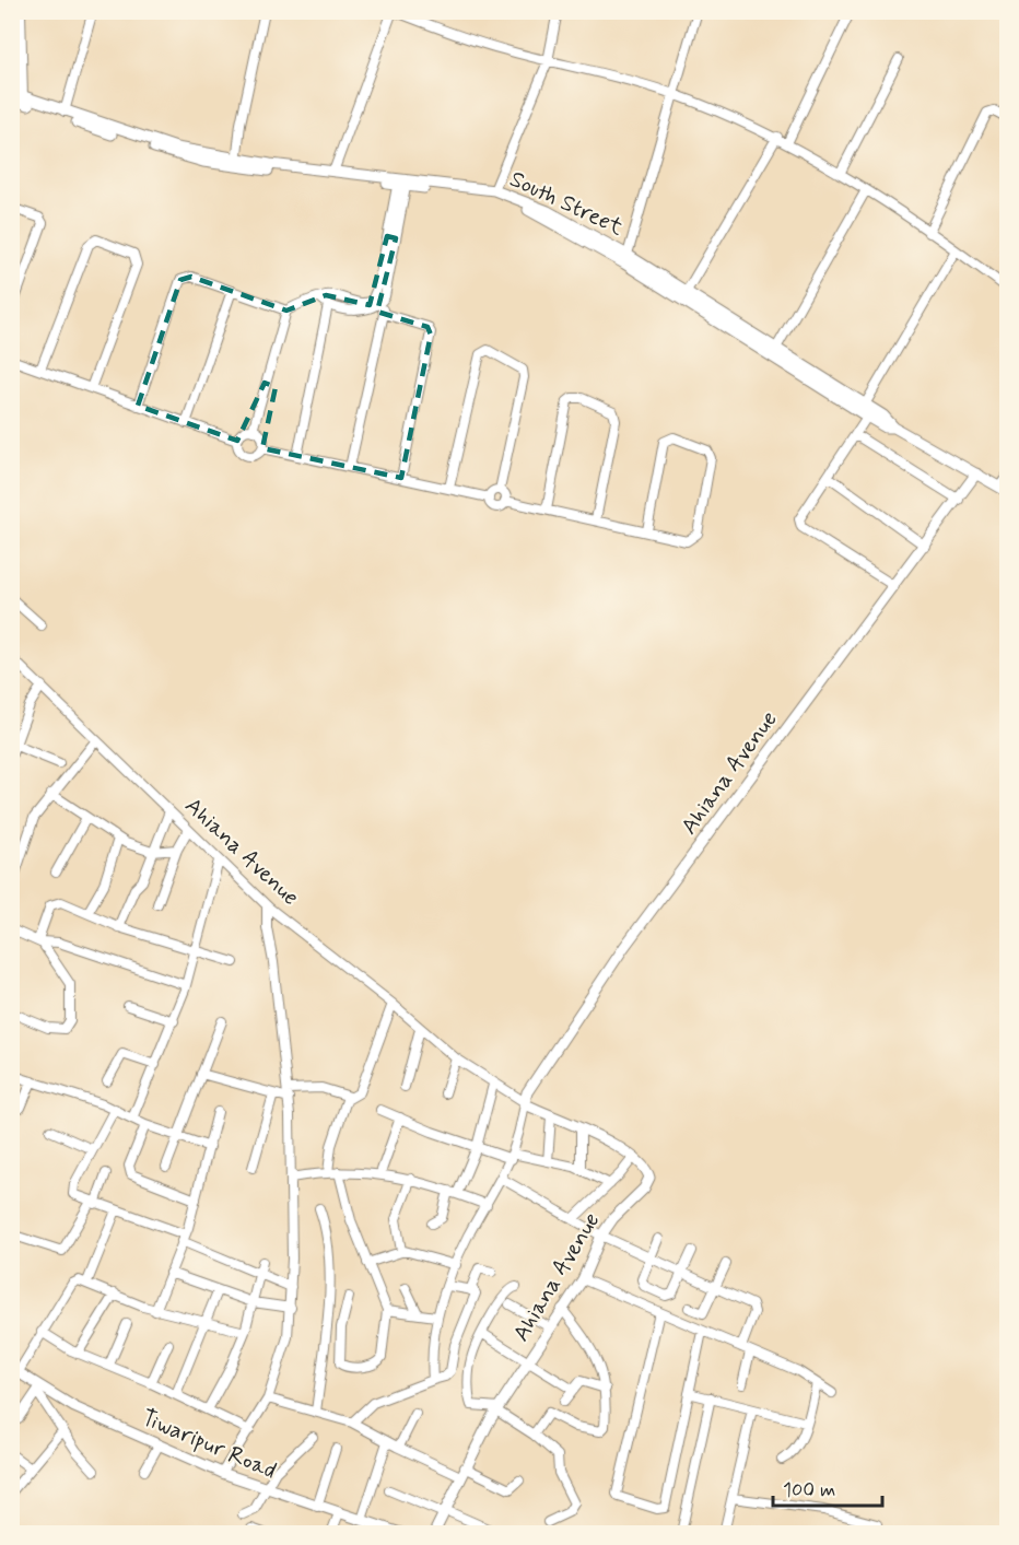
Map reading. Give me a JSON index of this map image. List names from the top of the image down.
{
  "streets": {
    "street": ["South Street", "Ahiana Avenue", "Tiwaripur Road"]
  },
  "crossings": [
    ["South Street", "Ahiana Avenue"]
  ],
  "scale_bar": "100 m"
}
